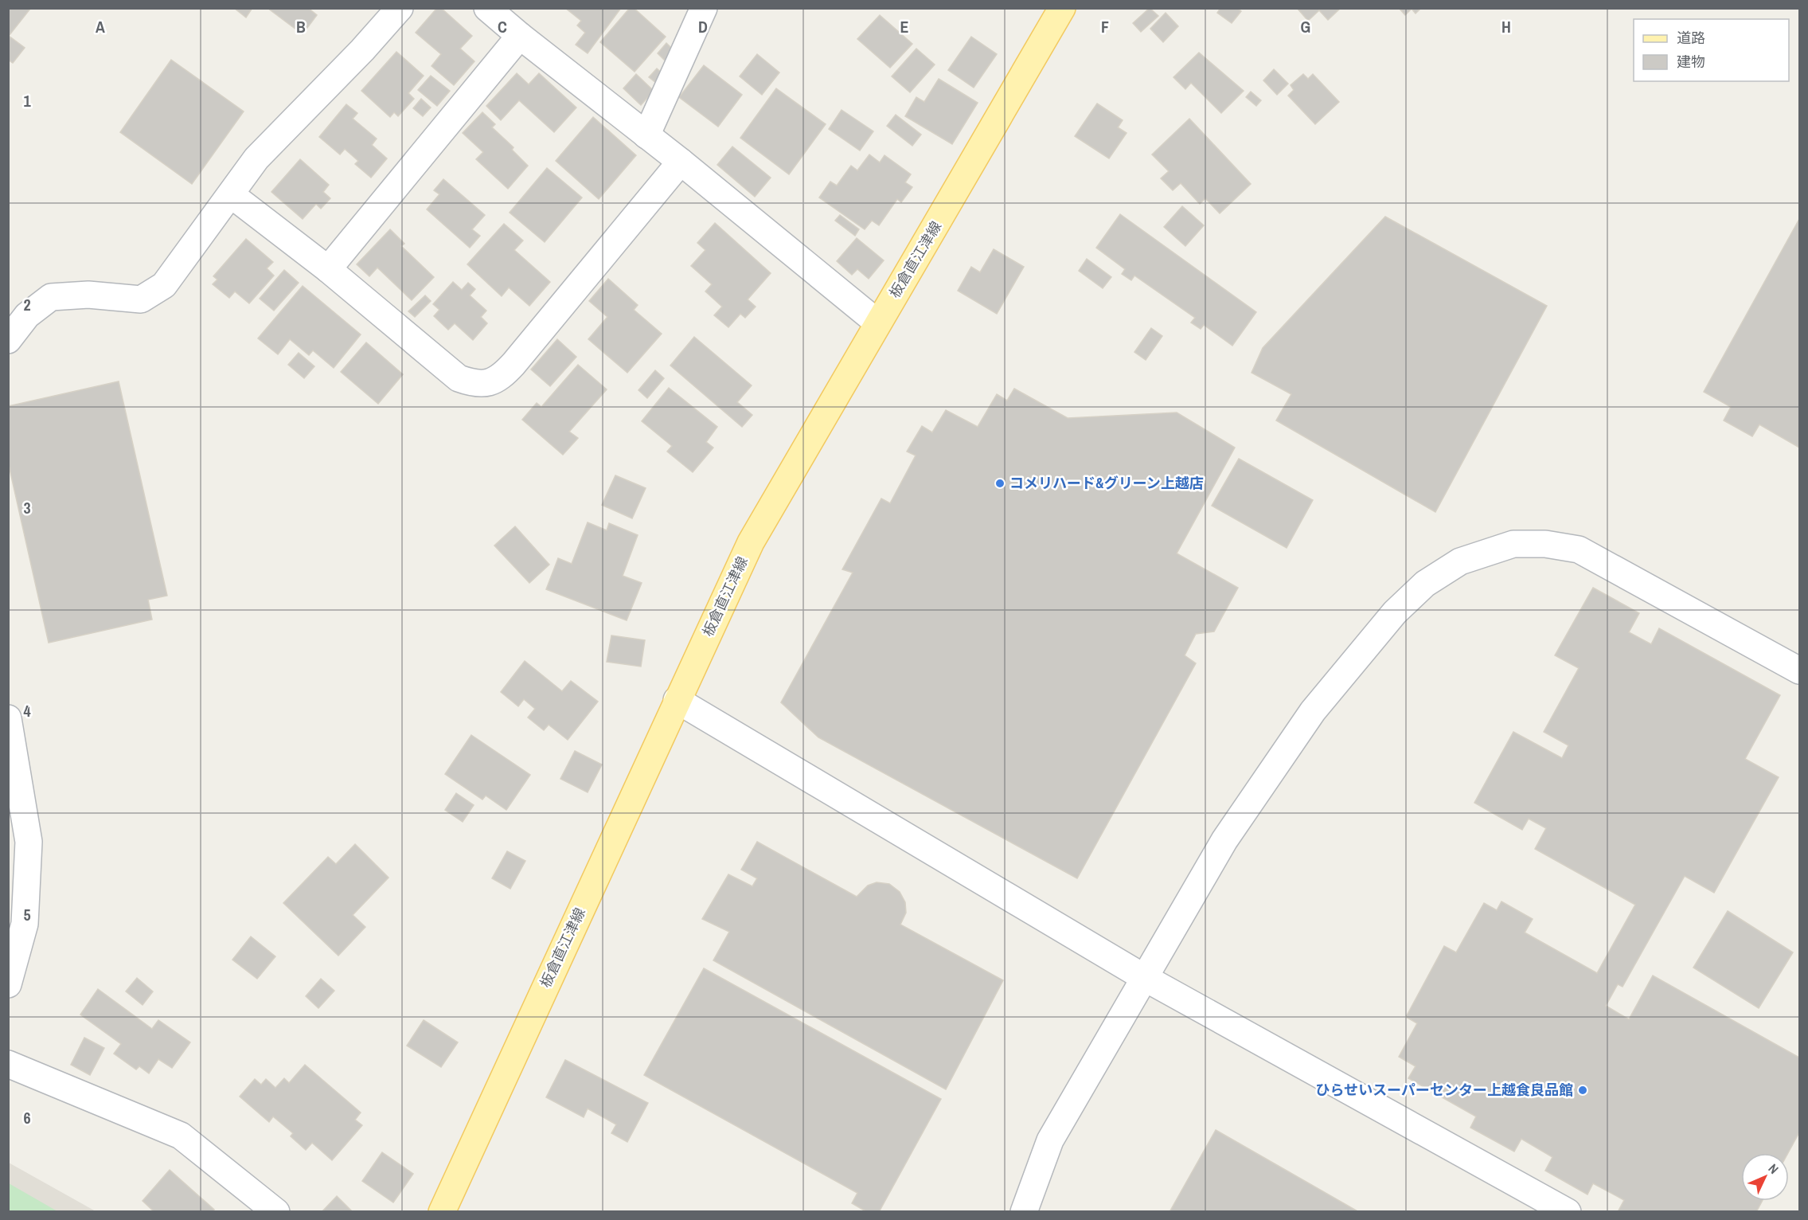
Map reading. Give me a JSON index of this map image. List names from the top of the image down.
{
  "streets": {
    "main road": ["板倉直江津線"]
  },
  "places": ["コメリハード&グリーン上越店", "ひらせいスーパーセンター上越食良品館"],
  "legend": ["道路", "建物"],
  "north": "top right",
  "grid": {
    "columns": [
      "A",
      "B",
      "C",
      "D",
      "E",
      "F",
      "G",
      "H"
    ],
    "rows": [
      "1",
      "2",
      "3",
      "4",
      "5",
      "6"
    ]
  }
}
